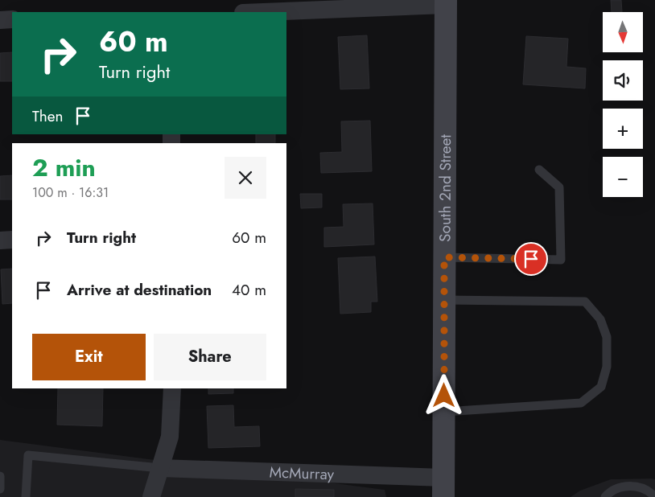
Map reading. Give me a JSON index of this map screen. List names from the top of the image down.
{
  "streets": {
    "main road": ["South 2nd Street"],
    "street": ["McMurray"]
  },
  "crossings": [
    ["South 2nd Street", "McMurray"]
  ],
  "north": "bottom",
  "page": {
    "map_buttons": ["+", "−"],
    "turn": ["60 m", "Turn right"],
    "then": "Then",
    "heading": ["2 min", "100 m · 16:31"],
    "list": [
      {
        "name": "Turn right",
        "value": "60 m"
      },
      {
        "name": "Arrive at destination",
        "value": "40 m"
      }
    ],
    "buttons": ["Exit", "Share"]
  }
}
